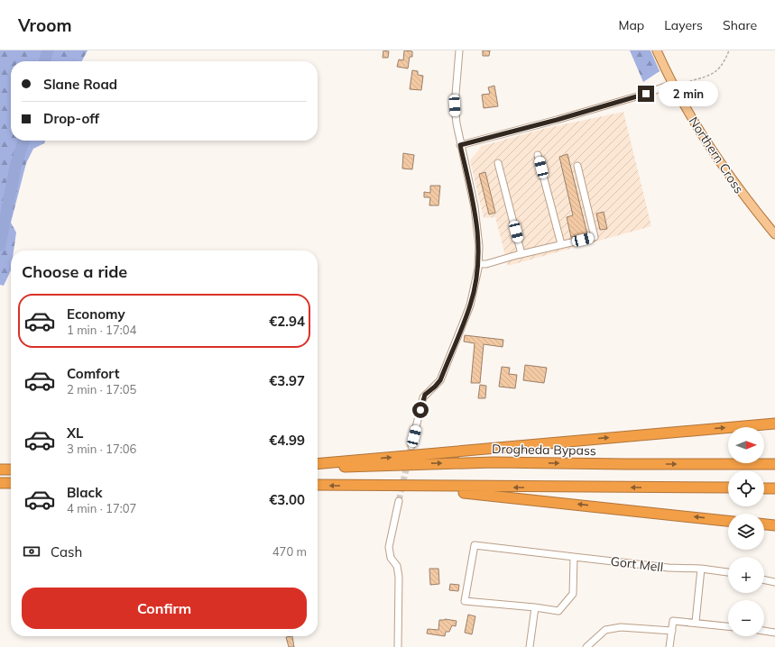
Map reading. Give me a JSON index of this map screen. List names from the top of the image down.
{
  "streets": {
    "highway": ["Drogheda Bypass"],
    "main road": ["Northern Cross"],
    "street": ["Gort Mell"]
  },
  "north": "right",
  "page": {
    "header": "Vroom",
    "nav": ["Map", "Layers", "Share"],
    "banner": ["Slane Road", "Drop-off"],
    "bubble": "2 min",
    "heading": "Choose a ride",
    "list": [
      {
        "name": "Economy",
        "note": "1 min · 17:04",
        "value": "€2.94"
      },
      {
        "name": "Comfort",
        "note": "2 min · 17:05",
        "value": "€3.97"
      },
      {
        "name": "XL",
        "note": "3 min · 17:06",
        "value": "€4.99"
      },
      {
        "name": "Black",
        "note": "4 min · 17:07",
        "value": "€3.00"
      }
    ],
    "map_buttons": ["+", "−"],
    "pay": ["Cash", "470 m"],
    "buttons": "Confirm"
  }
}
